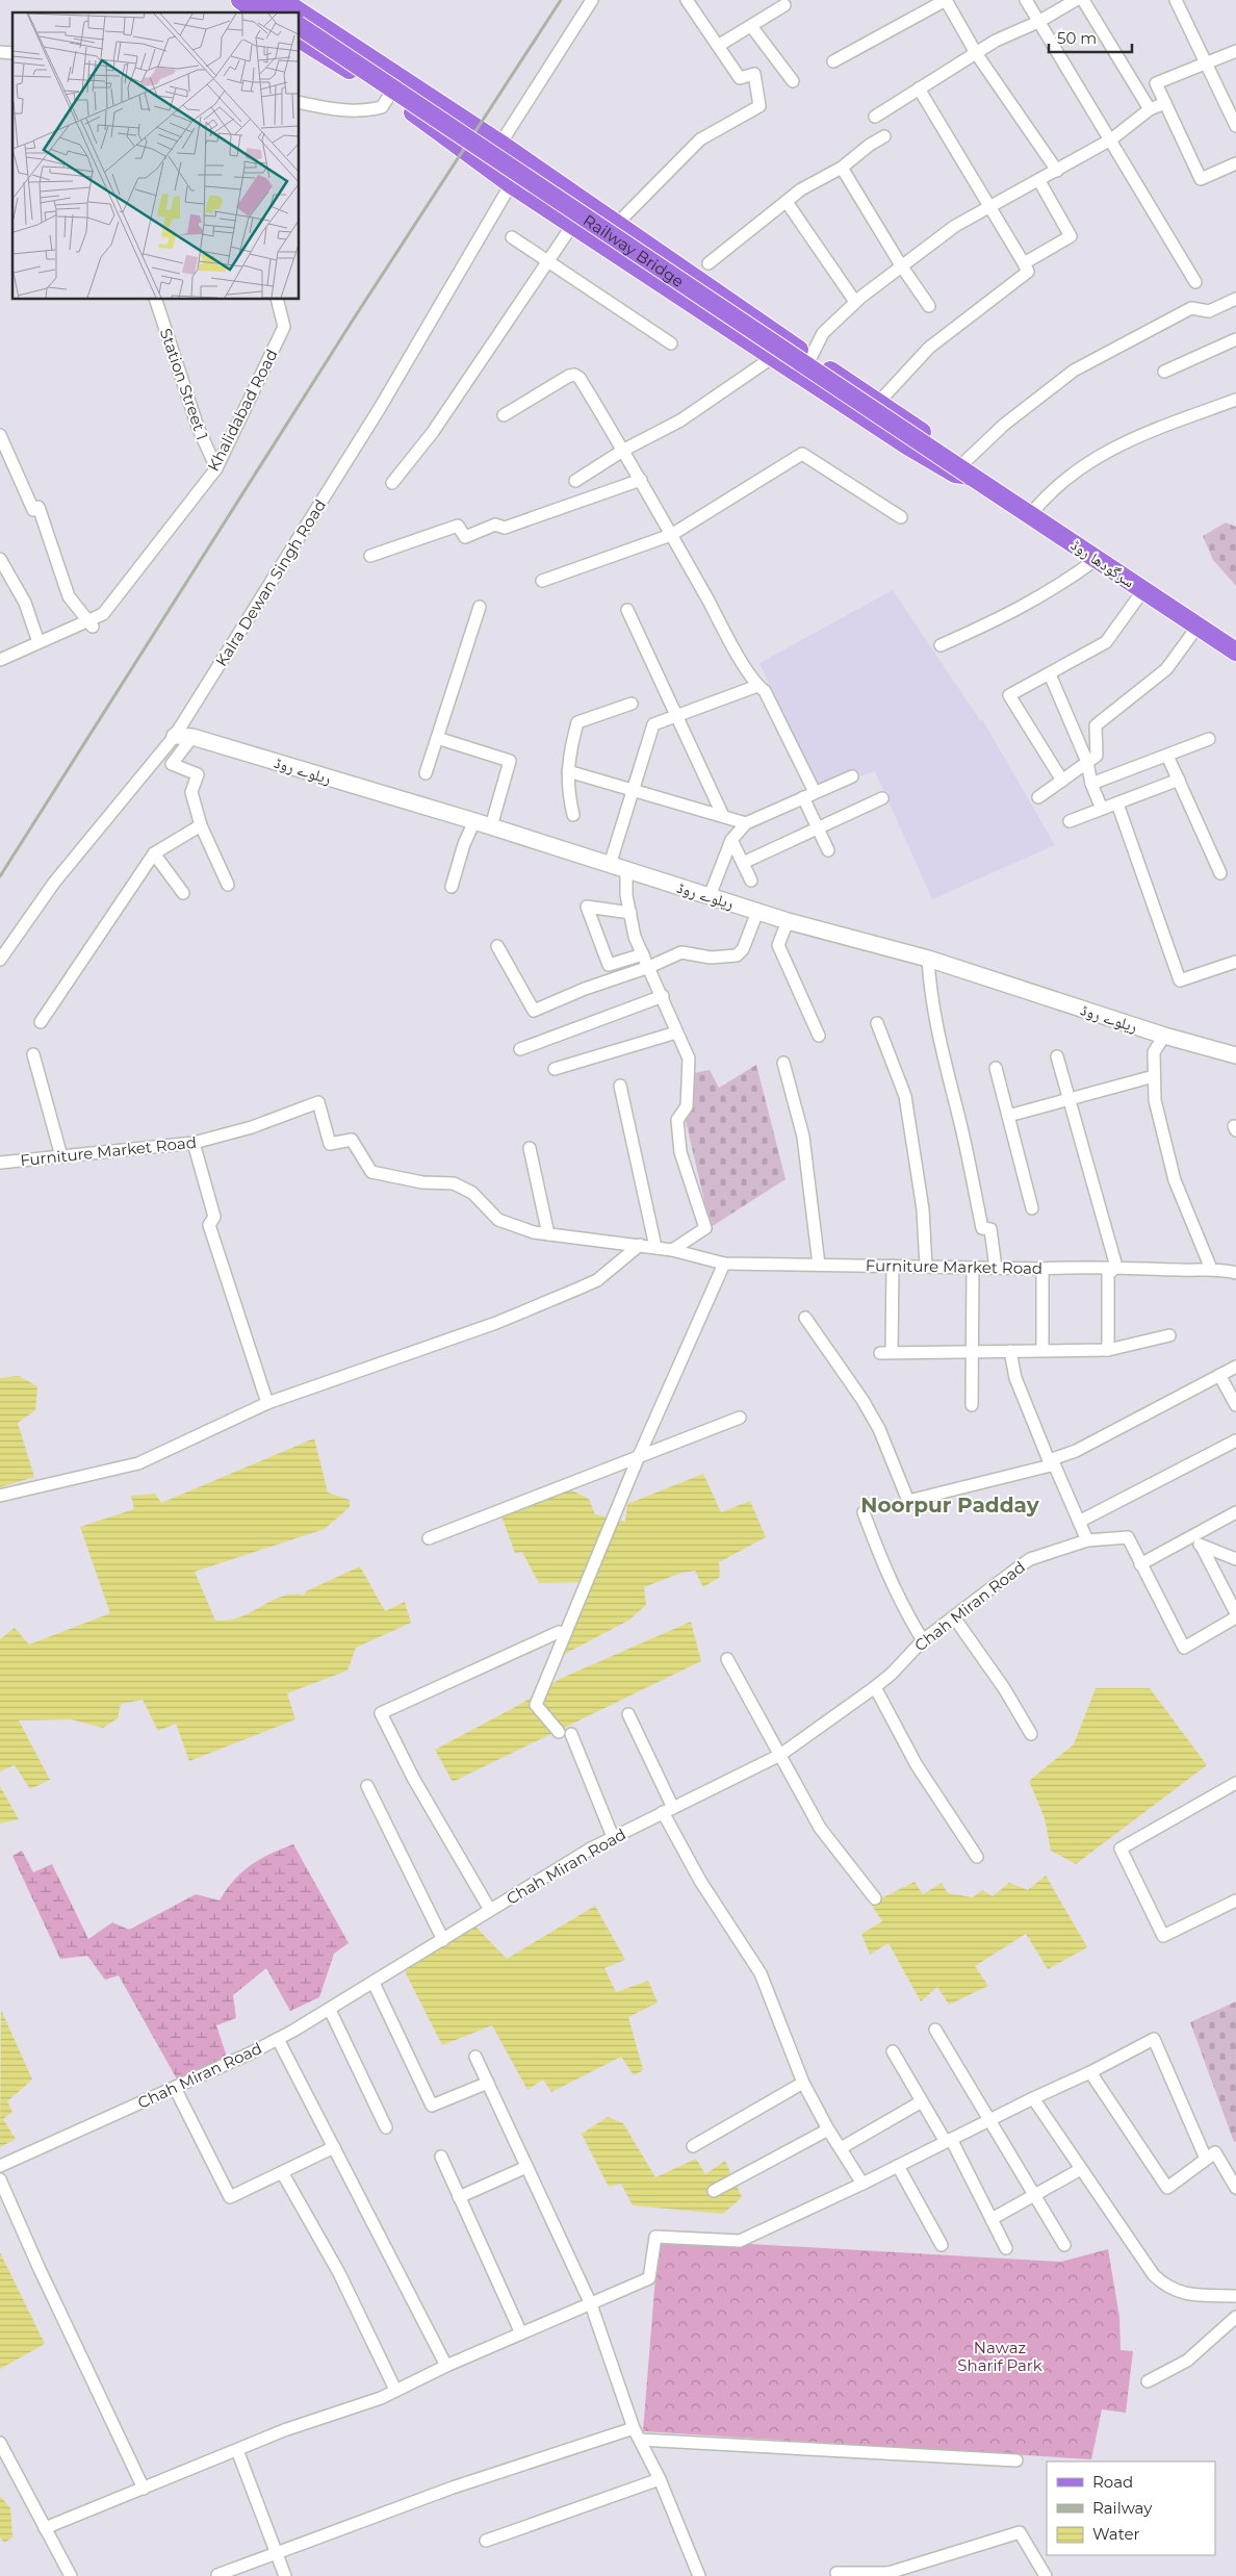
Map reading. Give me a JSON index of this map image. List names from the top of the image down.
{
  "streets": {
    "main road": ["Railway Bridge", "سرگودھا روڈ"],
    "street": [
      "Station Street 1",
      "Khalidabad Road",
      "Kalra Dewan Singh Road",
      "ریلوے روڈ",
      "Furniture Market Road",
      "Chah Miran Road"
    ]
  },
  "crossings": [
    ["Railway Bridge", "سرگودھا روڈ"],
    ["Station Street 1", "Khalidabad Road"],
    ["Kalra Dewan Singh Road", "ریلوے روڈ"]
  ],
  "districts": ["Noorpur Padday"],
  "parks": ["Nawaz Sharif Park"],
  "legend": ["Road", "Railway", "Water"],
  "scale_bar": "50 m"
}
